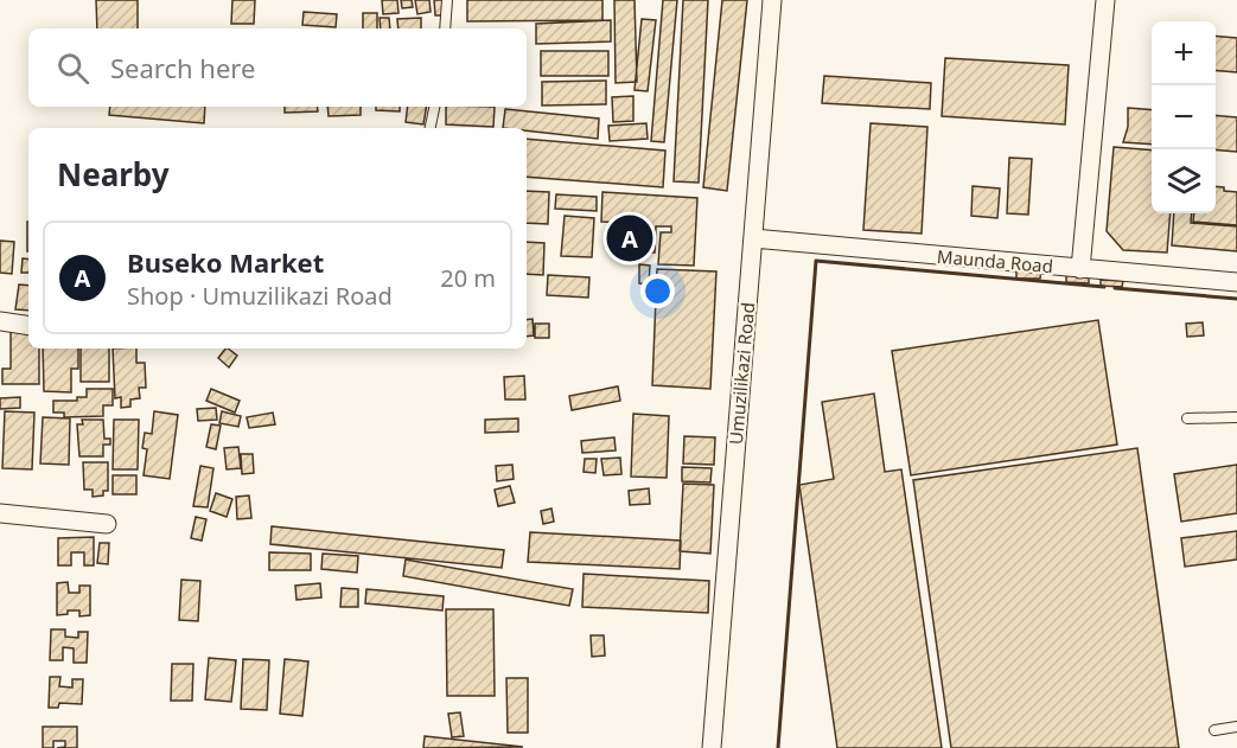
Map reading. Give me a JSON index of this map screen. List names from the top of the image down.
{
  "streets": {
    "street": ["Maunda Road", "Umuzilikazi Road"]
  },
  "crossings": [
    ["Maunda Road", "Umuzilikazi Road"]
  ],
  "page": {
    "map_buttons": ["+", "−"],
    "search": "Search here",
    "heading": "Nearby",
    "pins": "A",
    "list": [
      {
        "mark": "A",
        "name": "Buseko Market",
        "note": "Shop · Umuzilikazi Road",
        "value": "20 m"
      }
    ]
  }
}
